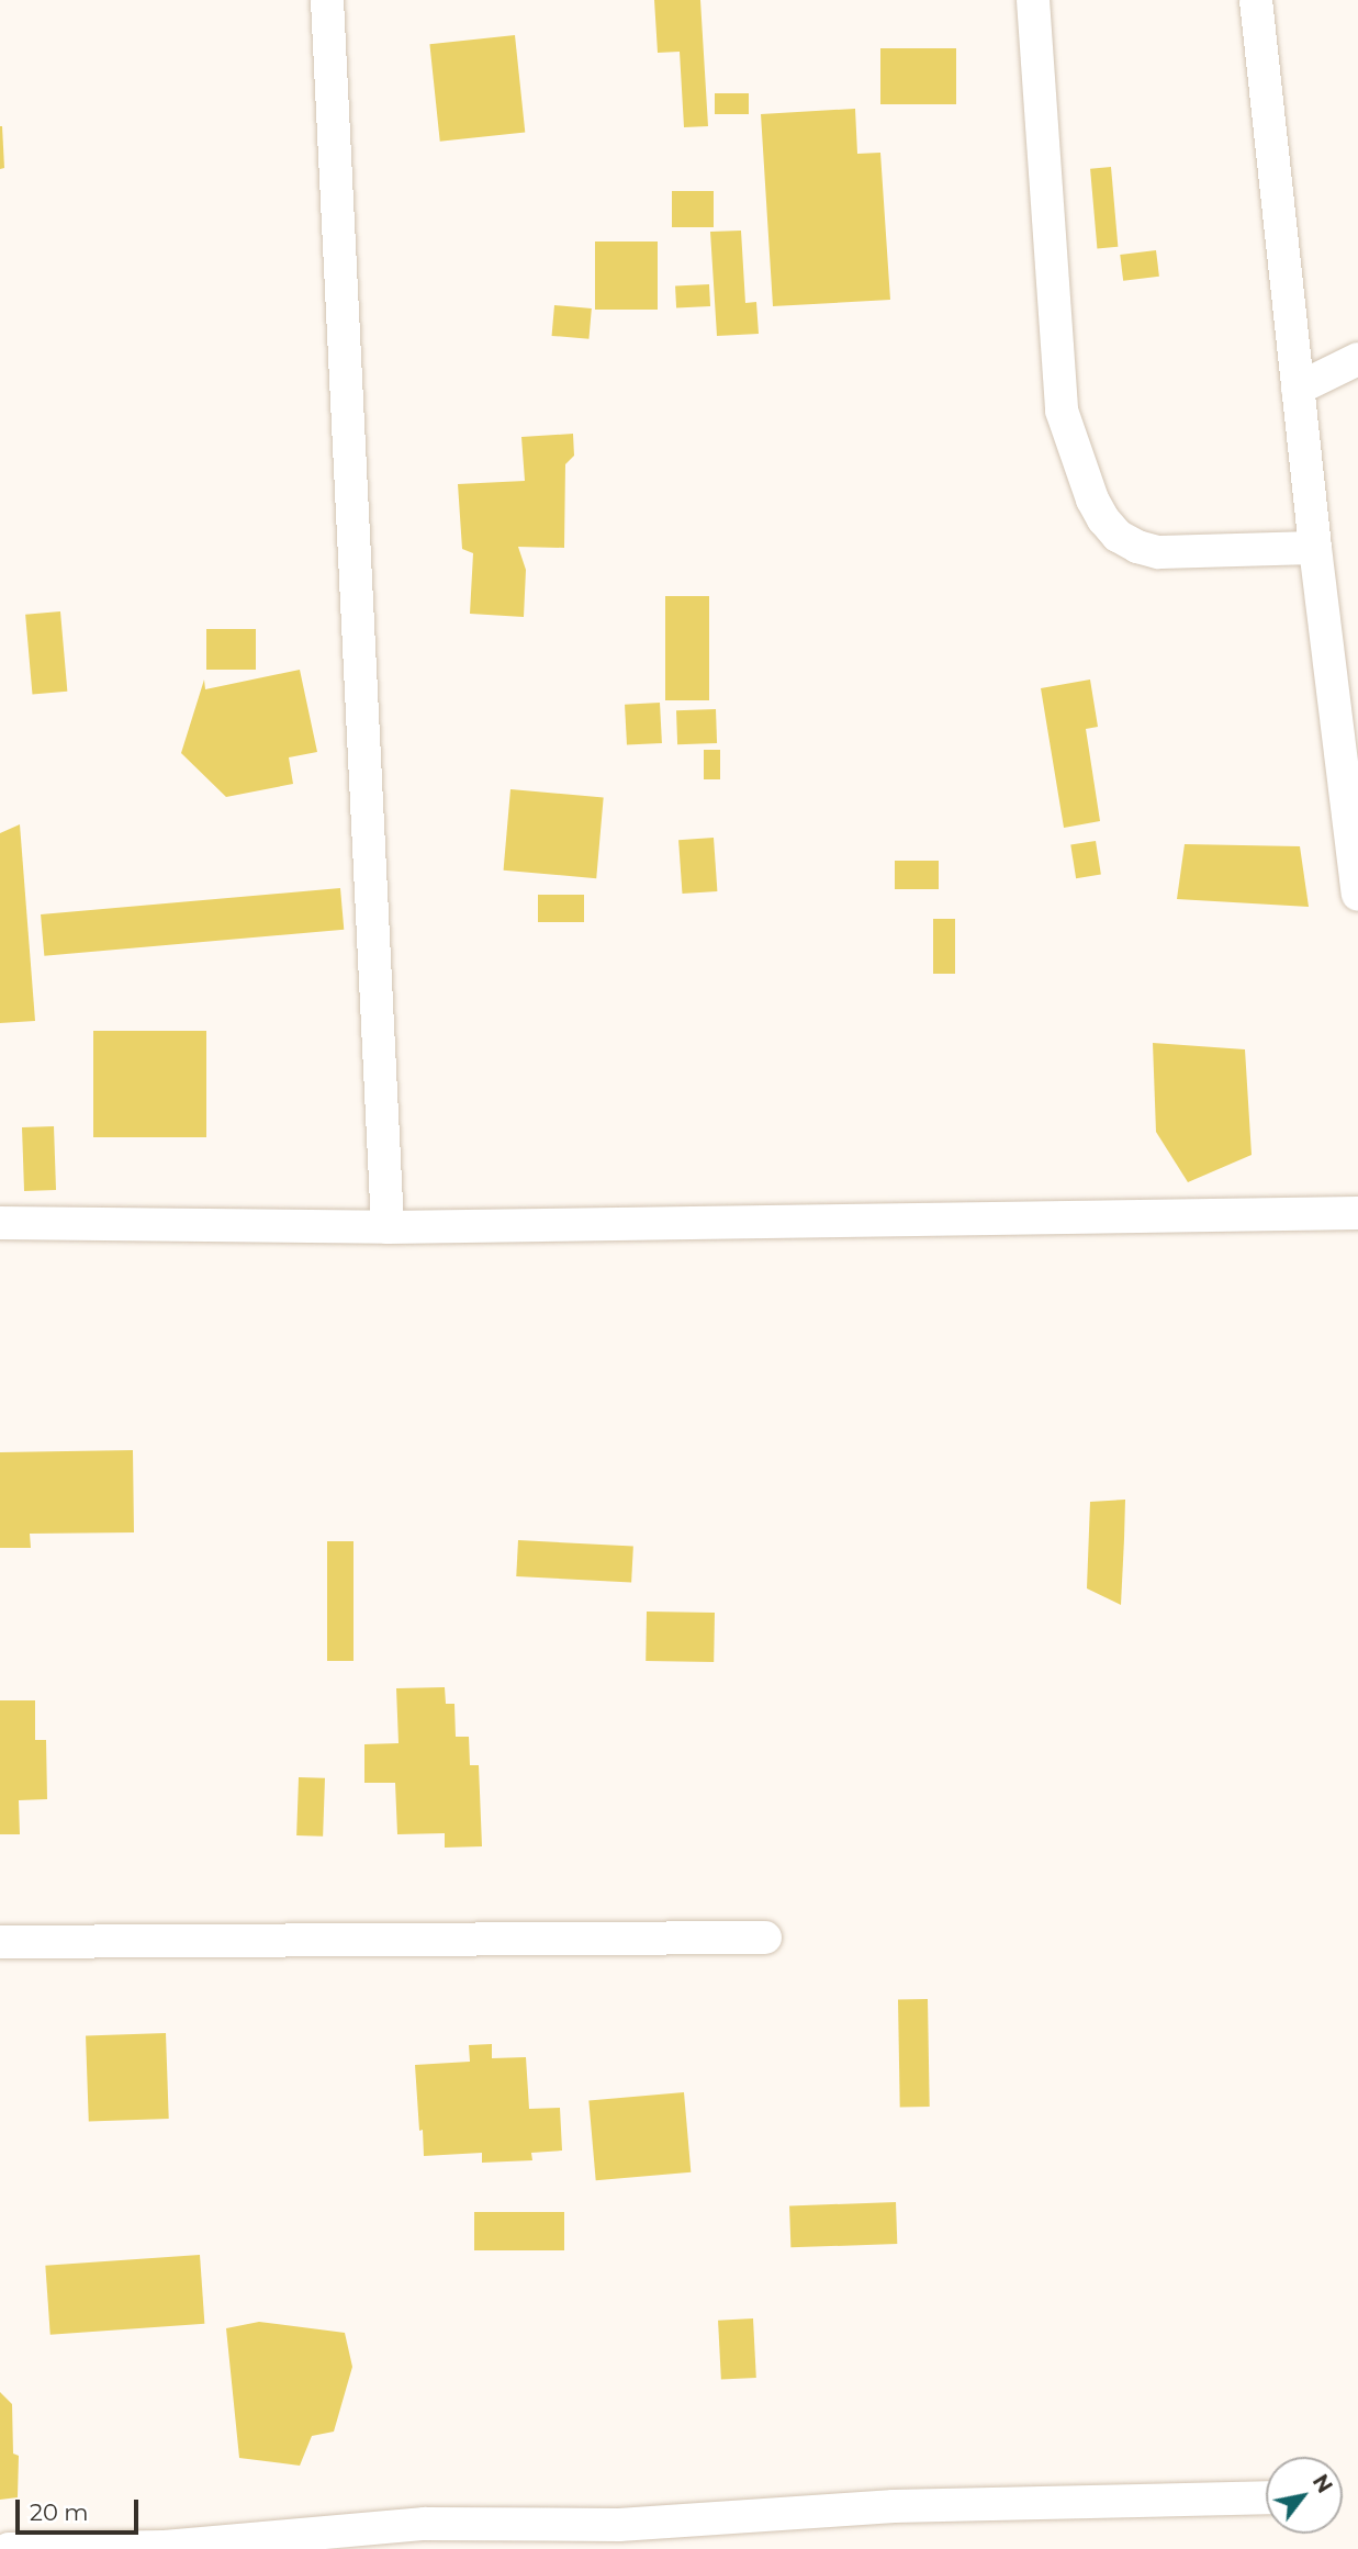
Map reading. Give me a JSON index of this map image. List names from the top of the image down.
{
  "scale_bar": "20 m",
  "north": "top right"
}
